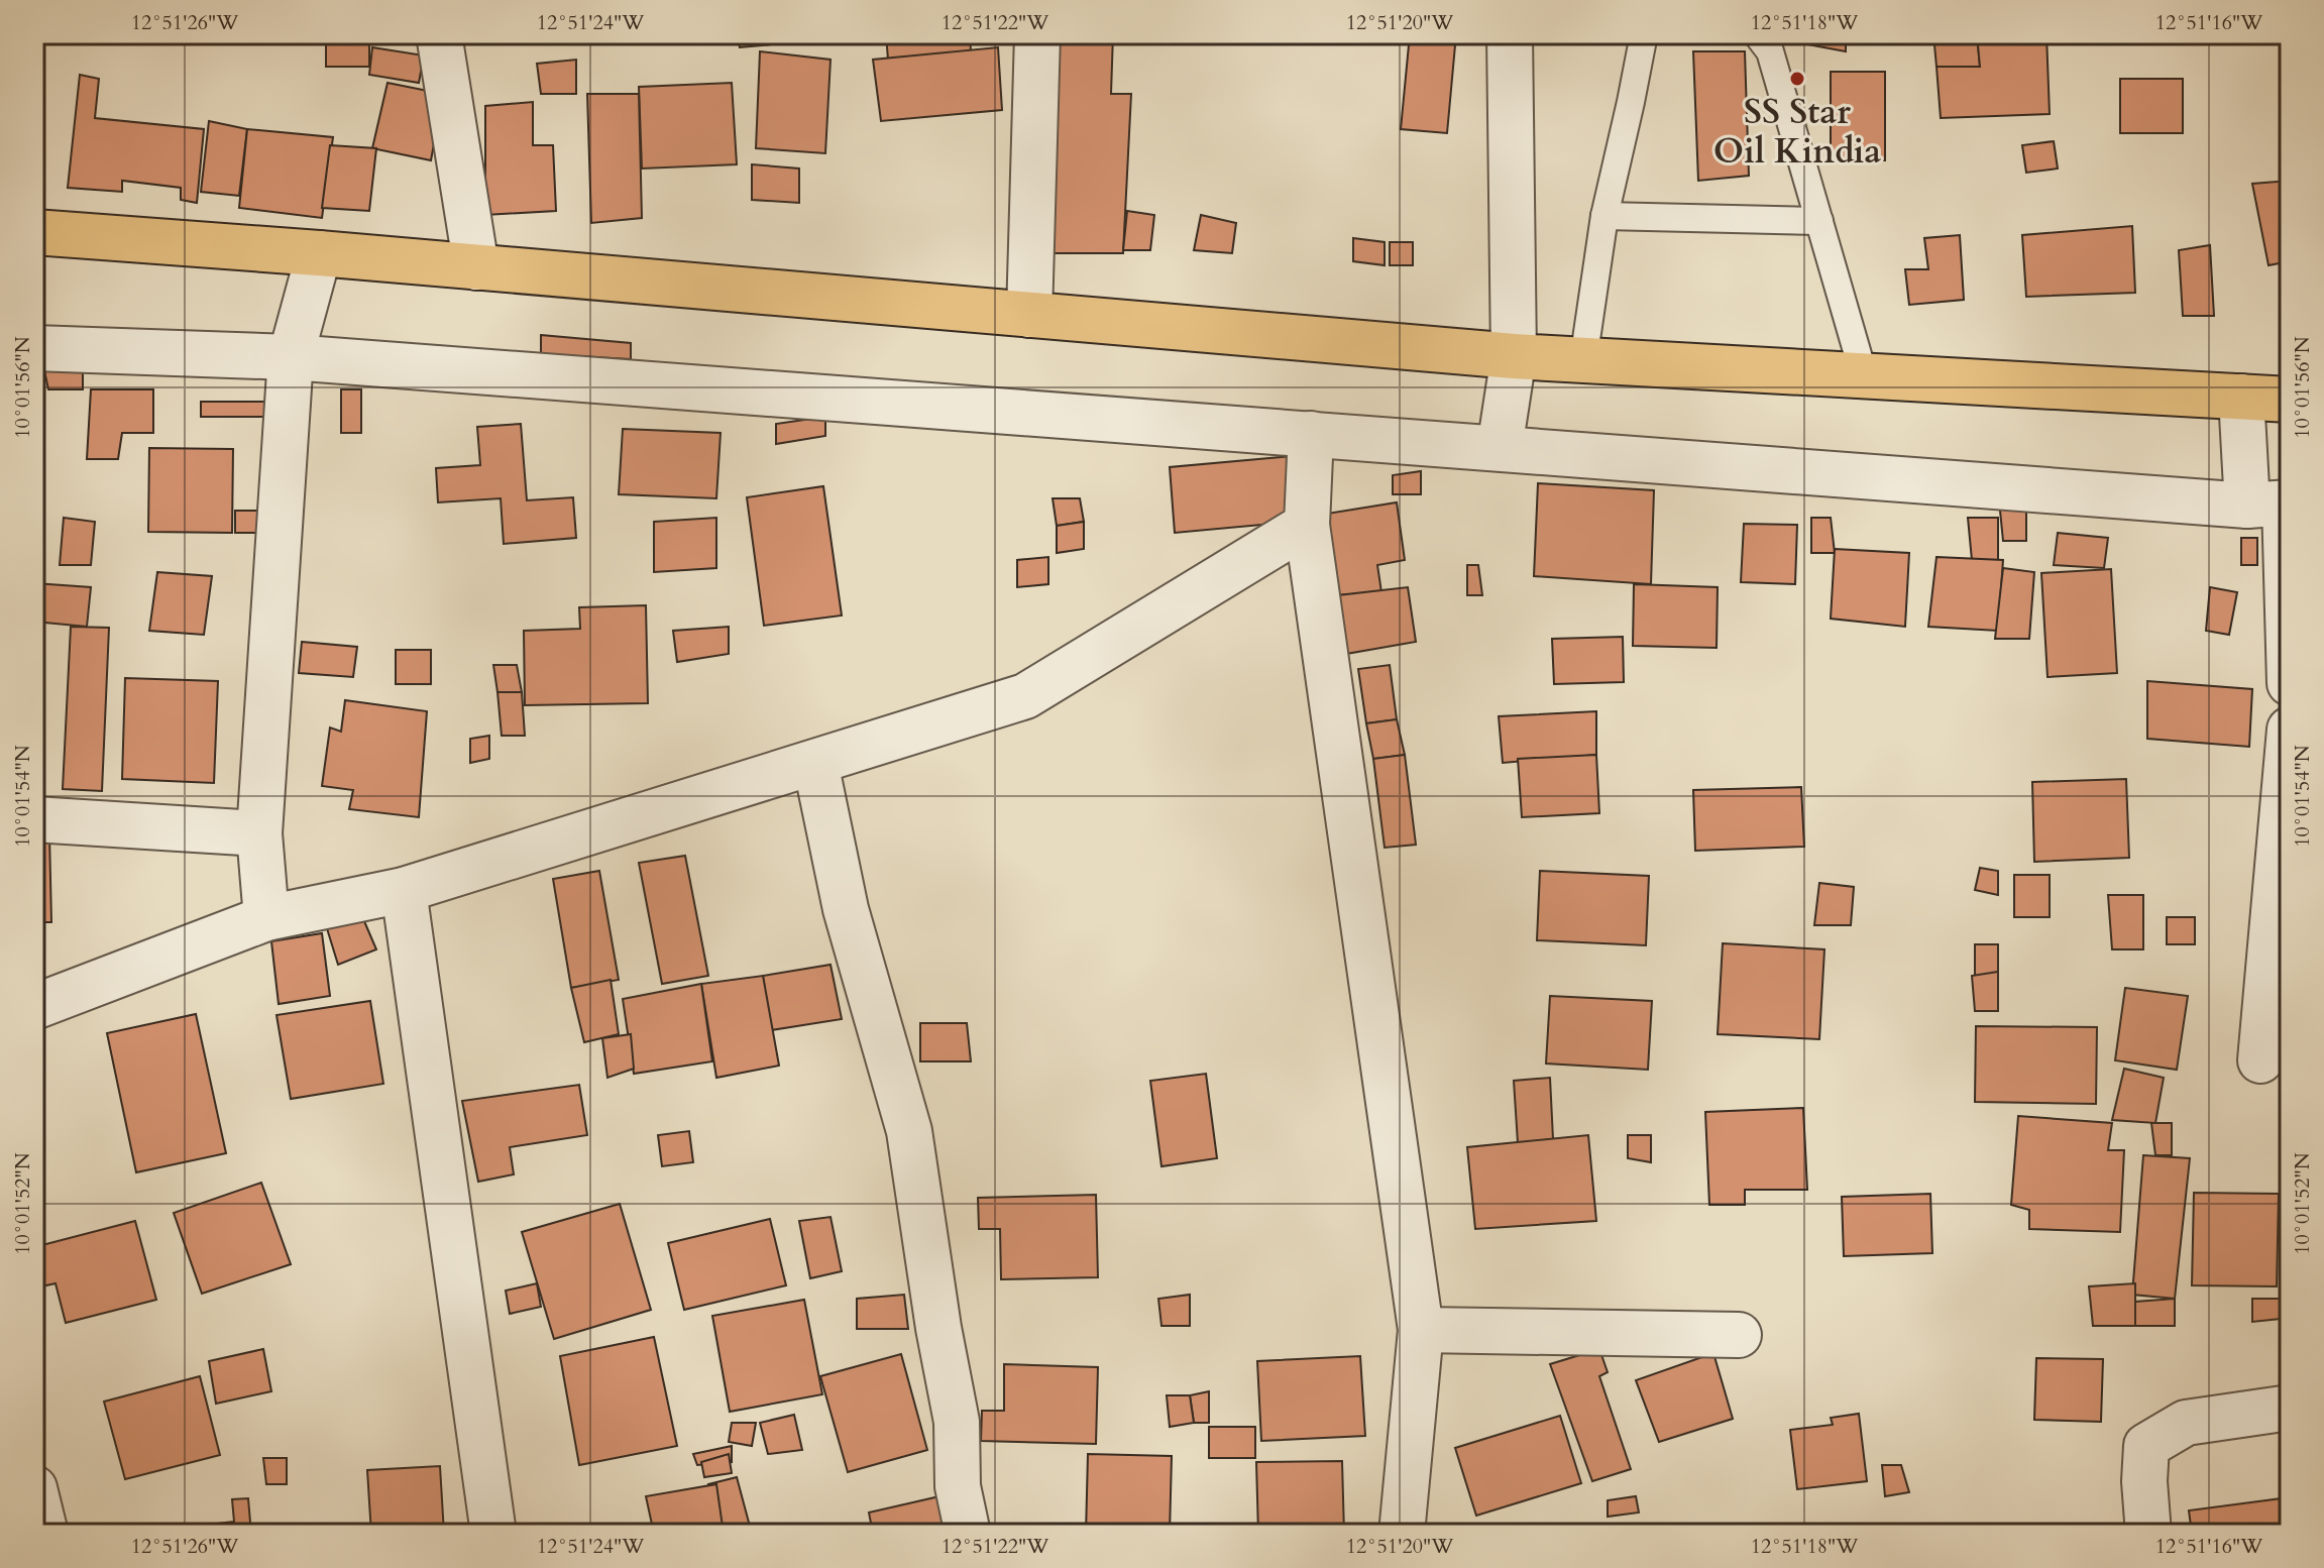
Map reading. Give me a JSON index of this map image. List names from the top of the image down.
{
  "places": ["SS Star Oil Kindia"],
  "coordinates": [
    "12°51'26\"W",
    "12°51'24\"W",
    "12°51'22\"W",
    "12°51'20\"W",
    "12°51'18\"W",
    "12°51'16\"W",
    "10°01'56\"N",
    "10°01'54\"N",
    "10°01'52\"N"
  ]
}
